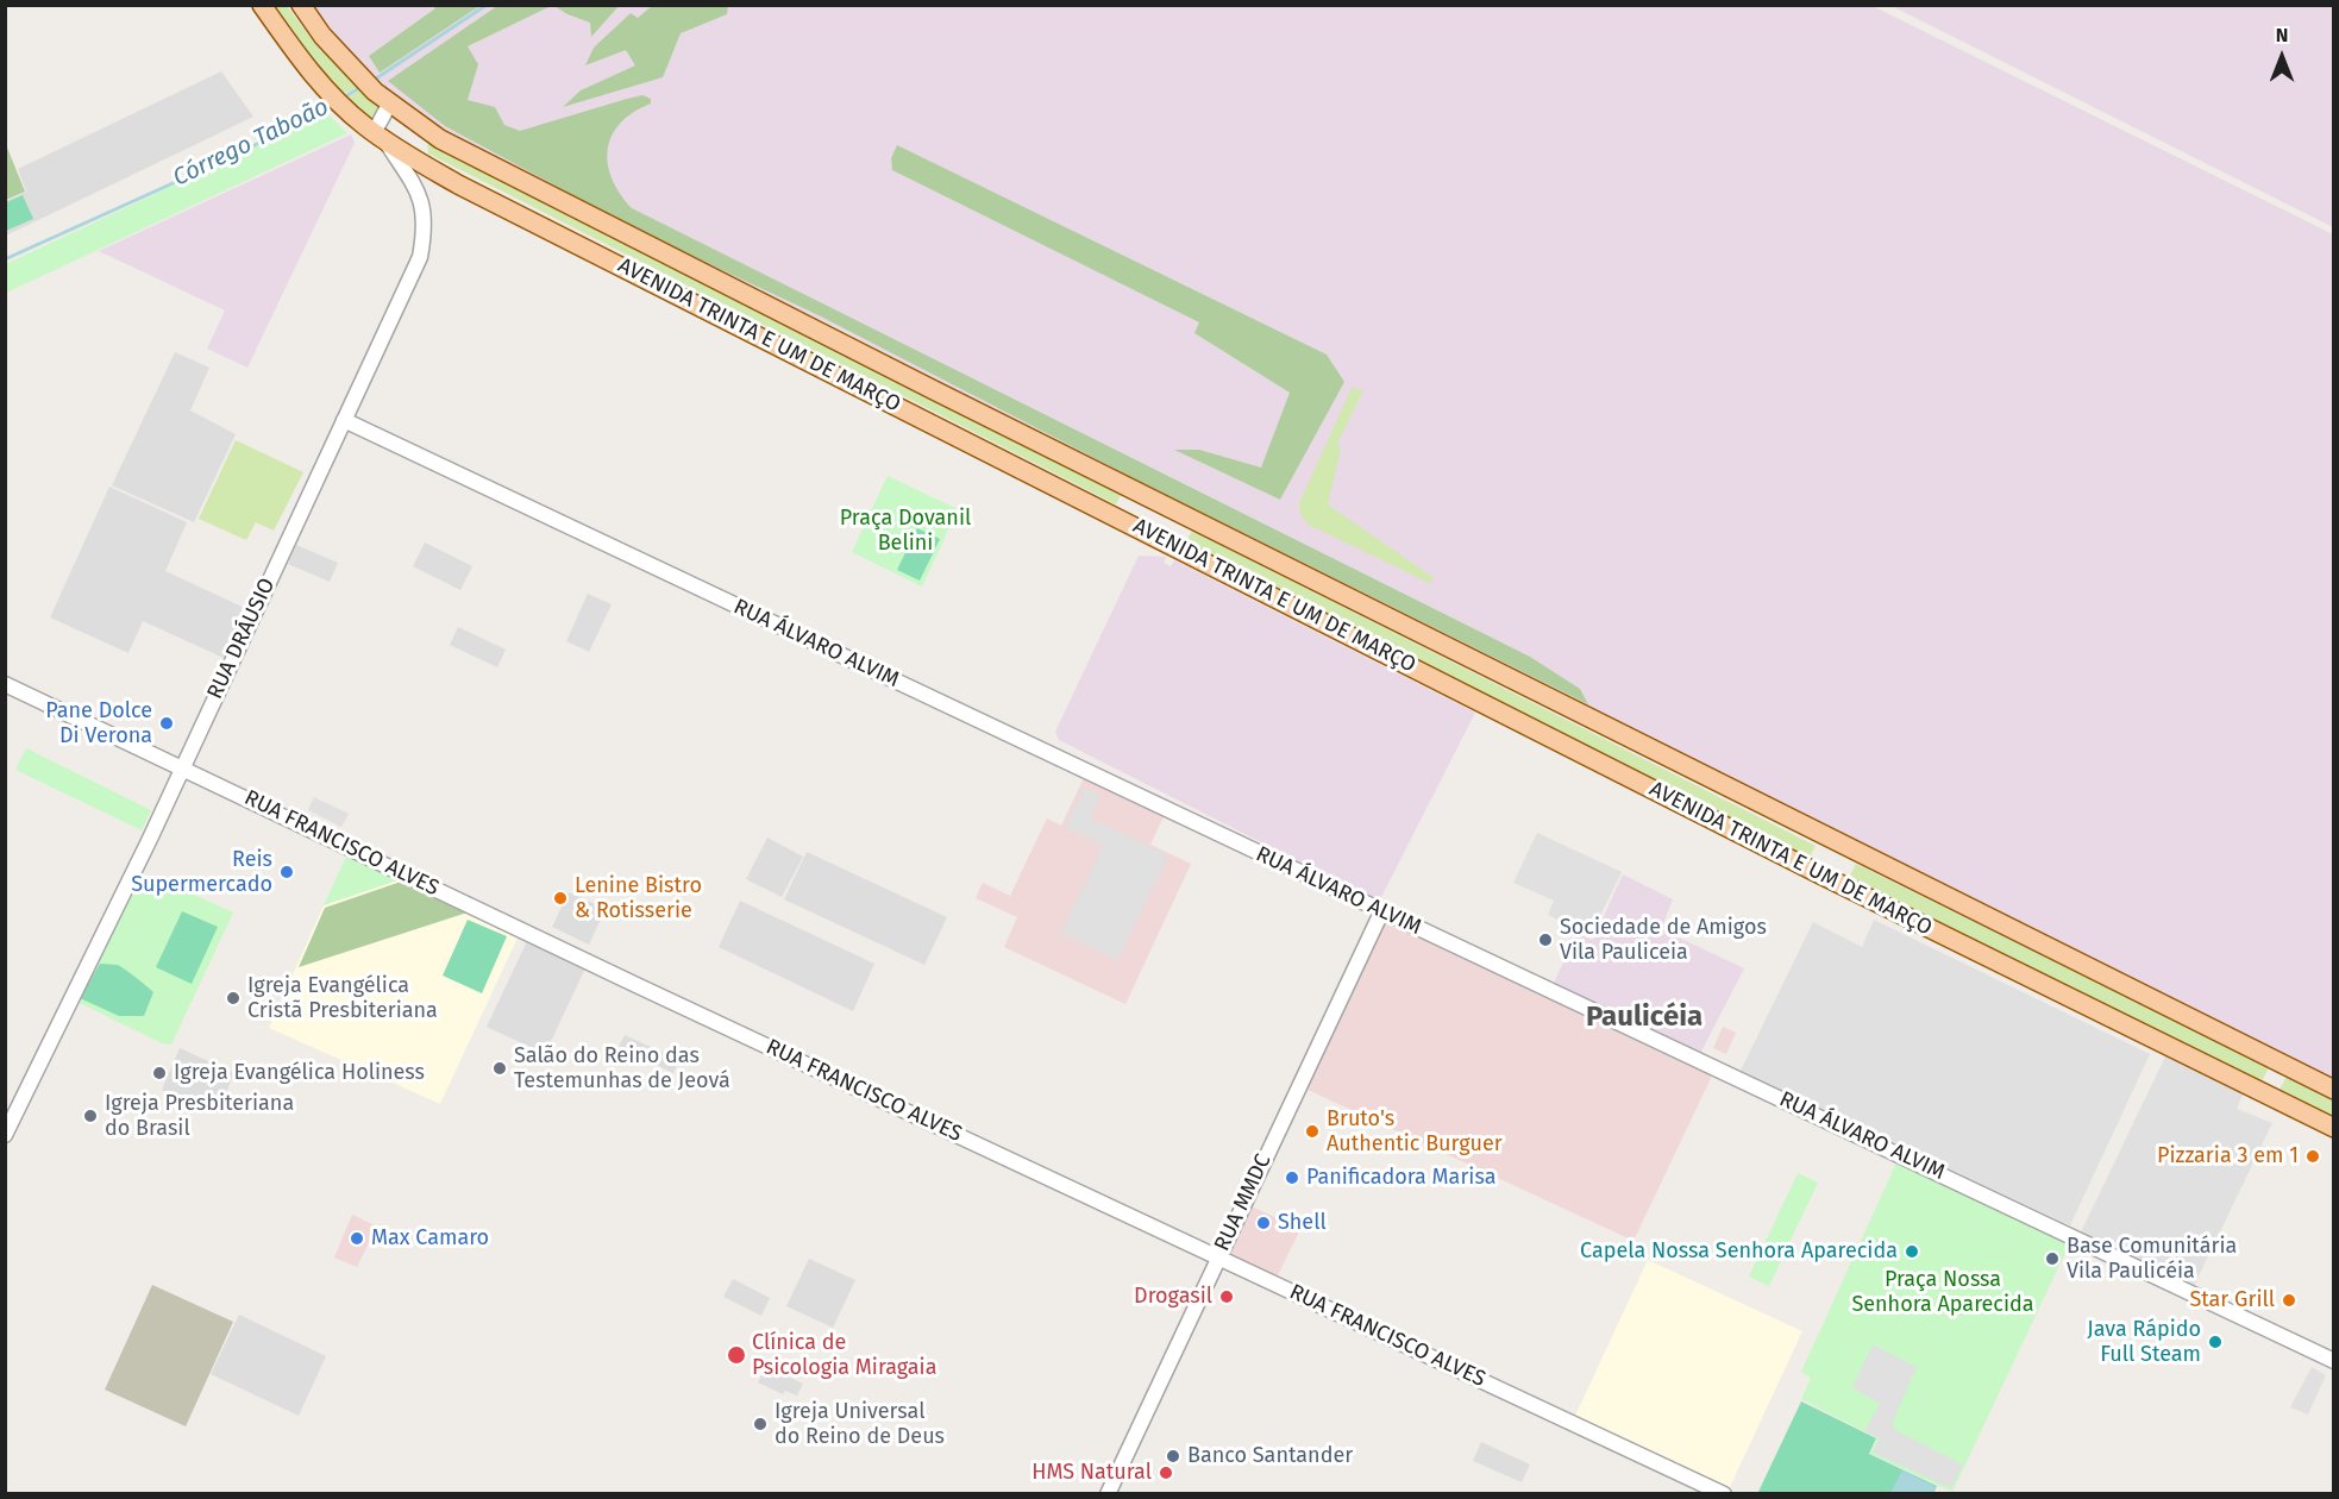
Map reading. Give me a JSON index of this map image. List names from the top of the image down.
{
  "streets": {
    "main road": ["AVENIDA TRINTA E UM DE MARÇO"],
    "street": [
      "RUA DRÁUSIO",
      "RUA ÁLVARO ALVIM",
      "RUA FRANCISCO ALVES",
      "RUA MMDC"
    ]
  },
  "crossings": [
    ["AVENIDA TRINTA E UM DE MARÇO", "RUA DRÁUSIO"],
    ["RUA DRÁUSIO", "RUA ÁLVARO ALVIM"],
    ["RUA DRÁUSIO", "RUA FRANCISCO ALVES"],
    ["RUA ÁLVARO ALVIM", "RUA MMDC"],
    ["RUA FRANCISCO ALVES", "RUA MMDC"]
  ],
  "districts": ["Paulicéia"],
  "water": ["Córrego Taboão"],
  "parks": ["Praça Dovanil Belini", "Praça Nossa Senhora Aparecida"],
  "places": [
    "Pane Dolce Di Verona",
    "Reis Supermercado",
    "Lenine Bistro & Rotisserie",
    "Sociedade de Amigos Vila Pauliceia",
    "Igreja Evangélica Cristã Presbiteriana",
    "Salão do Reino das Testemunhas de Jeová",
    "Igreja Evangélica Holiness",
    "Igreja Presbiteriana do Brasil",
    "Bruto's Authentic Burguer",
    "Pizzaria 3 em 1",
    "Panificadora Marisa",
    "Shell",
    "Max Camaro",
    "Capela Nossa Senhora Aparecida",
    "Base Comunitária Vila Paulicéia",
    "Drogasil",
    "Star Grill",
    "Java Rápido Full Steam",
    "Clínica de Psicologia Miragaia",
    "Igreja Universal do Reino de Deus",
    "Banco Santander",
    "HMS Natural"
  ],
  "north": "top"
}
